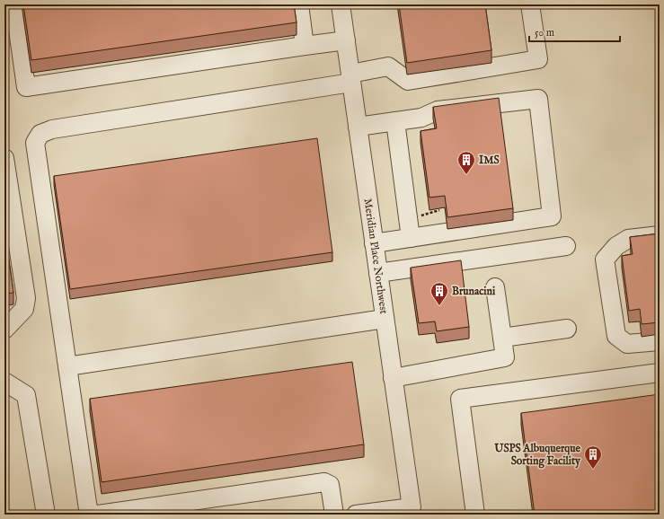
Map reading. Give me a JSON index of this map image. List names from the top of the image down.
{
  "streets": {
    "street": ["Meridian Place Northwest"]
  },
  "places": {
    "building": ["IMS", "Brunacini", "USPS Albuquerque Sorting Facility"]
  },
  "scale_bar": "50 m"
}
